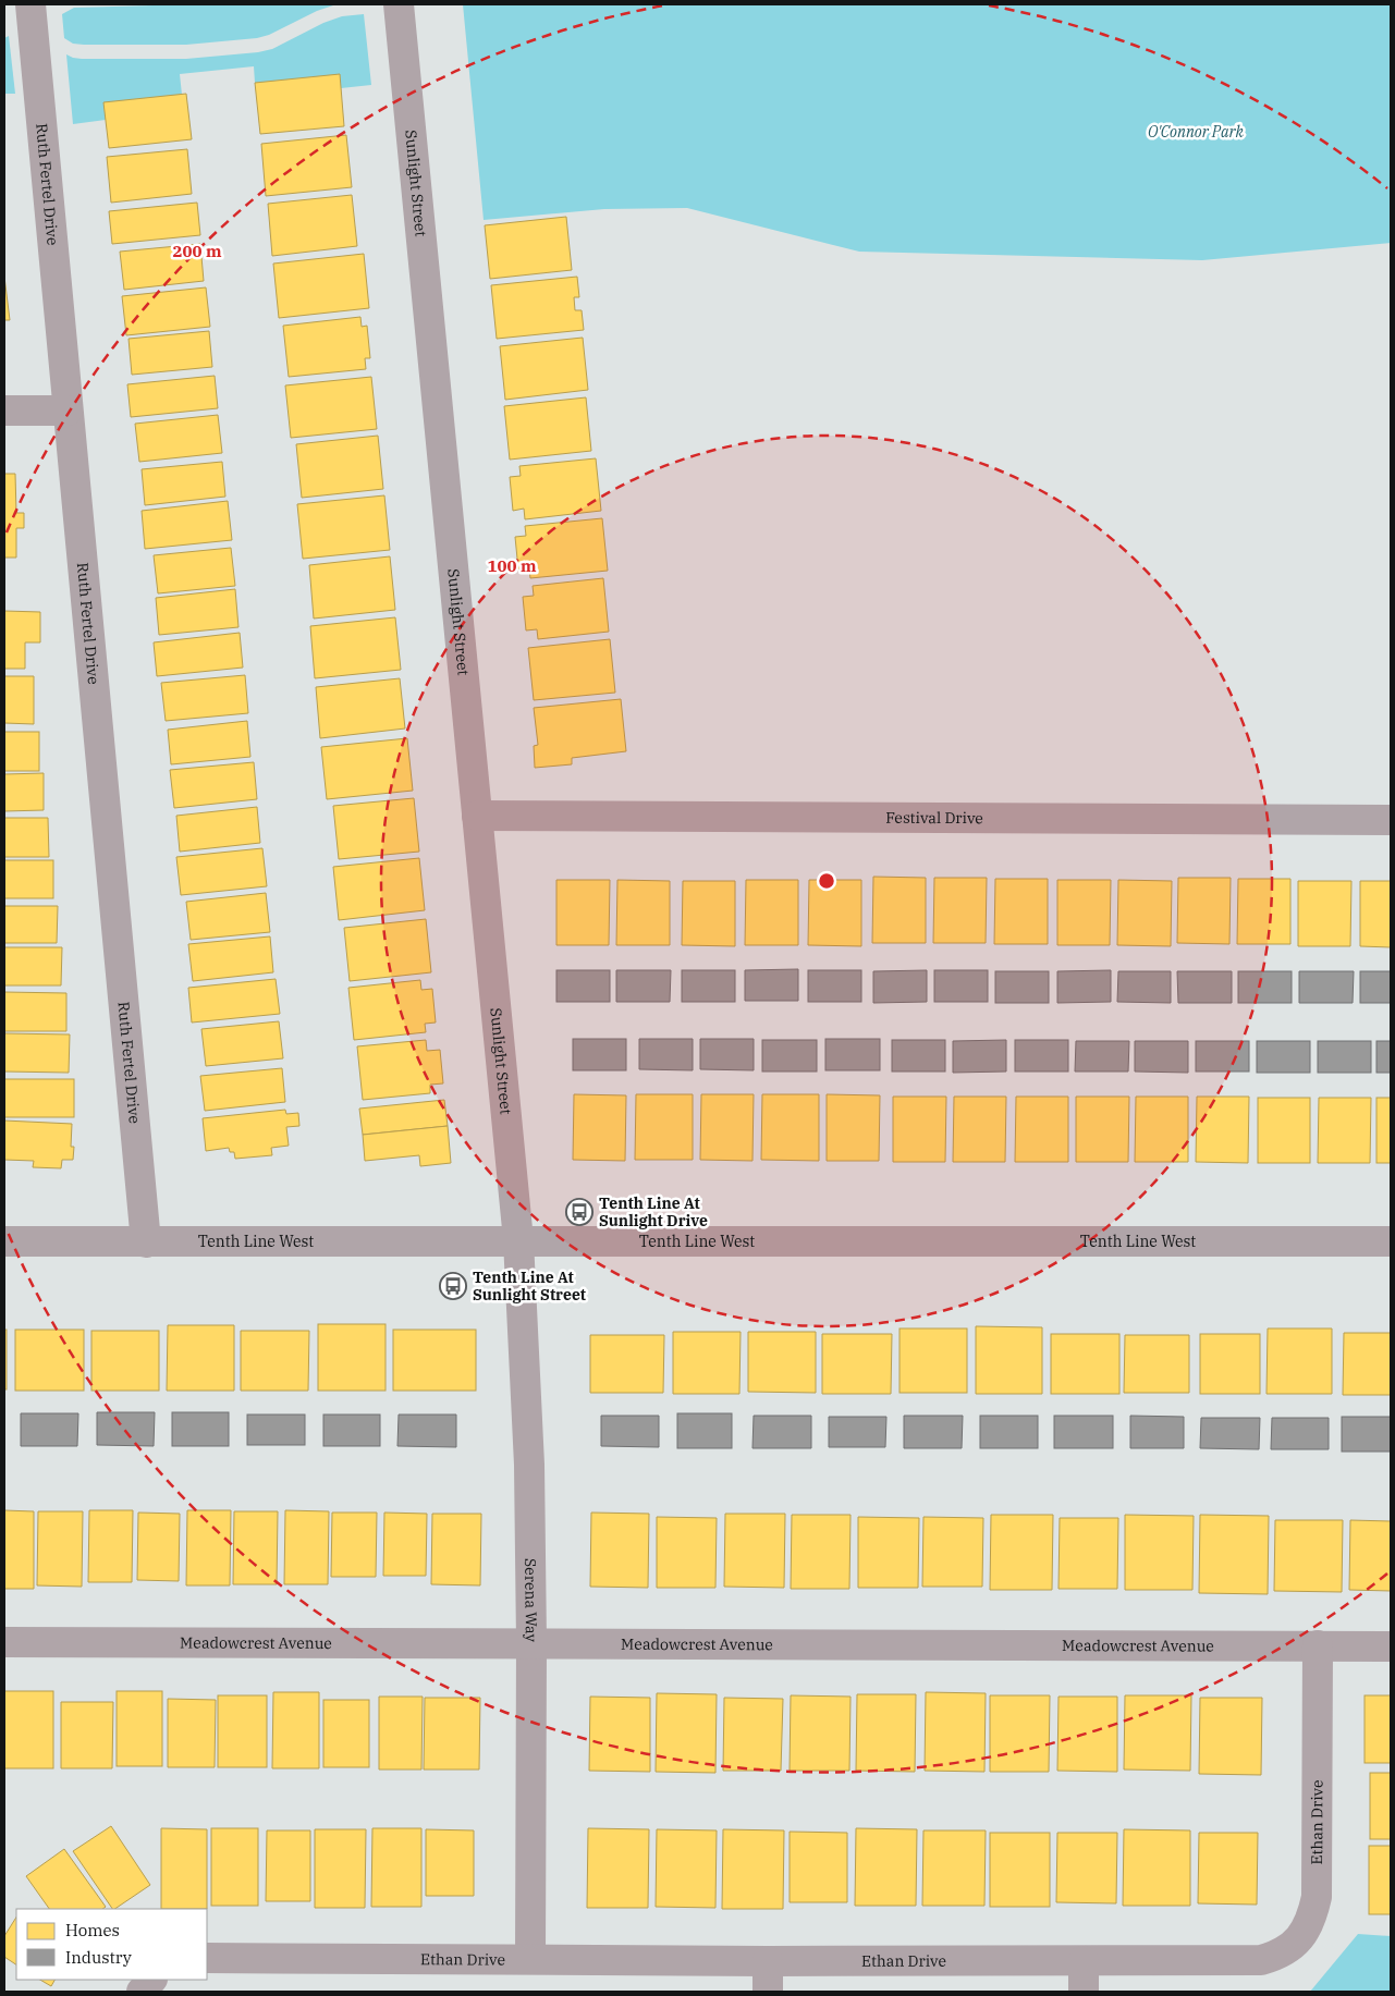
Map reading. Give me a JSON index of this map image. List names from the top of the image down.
{
  "streets": {
    "street": [
      "Sunlight Street",
      "Ruth Fertel Drive",
      "Festival Drive",
      "Tenth Line West",
      "Serena Way",
      "Meadowcrest Avenue",
      "Ethan Drive"
    ]
  },
  "crossings": [
    ["Sunlight Street", "Festival Drive"],
    ["Sunlight Street", "Tenth Line West"],
    ["Sunlight Street", "Serena Way"],
    ["Ruth Fertel Drive", "Tenth Line West"],
    ["Tenth Line West", "Serena Way"],
    ["Serena Way", "Meadowcrest Avenue"],
    ["Serena Way", "Ethan Drive"],
    ["Meadowcrest Avenue", "Ethan Drive"]
  ],
  "parks": ["O'Connor Park"],
  "places": {
    "bus stop": ["Tenth Line At Sunlight Drive", "Tenth Line At Sunlight Street"]
  },
  "legend": ["Homes", "Industry"],
  "rings": ["200 m", "100 m"]
}
